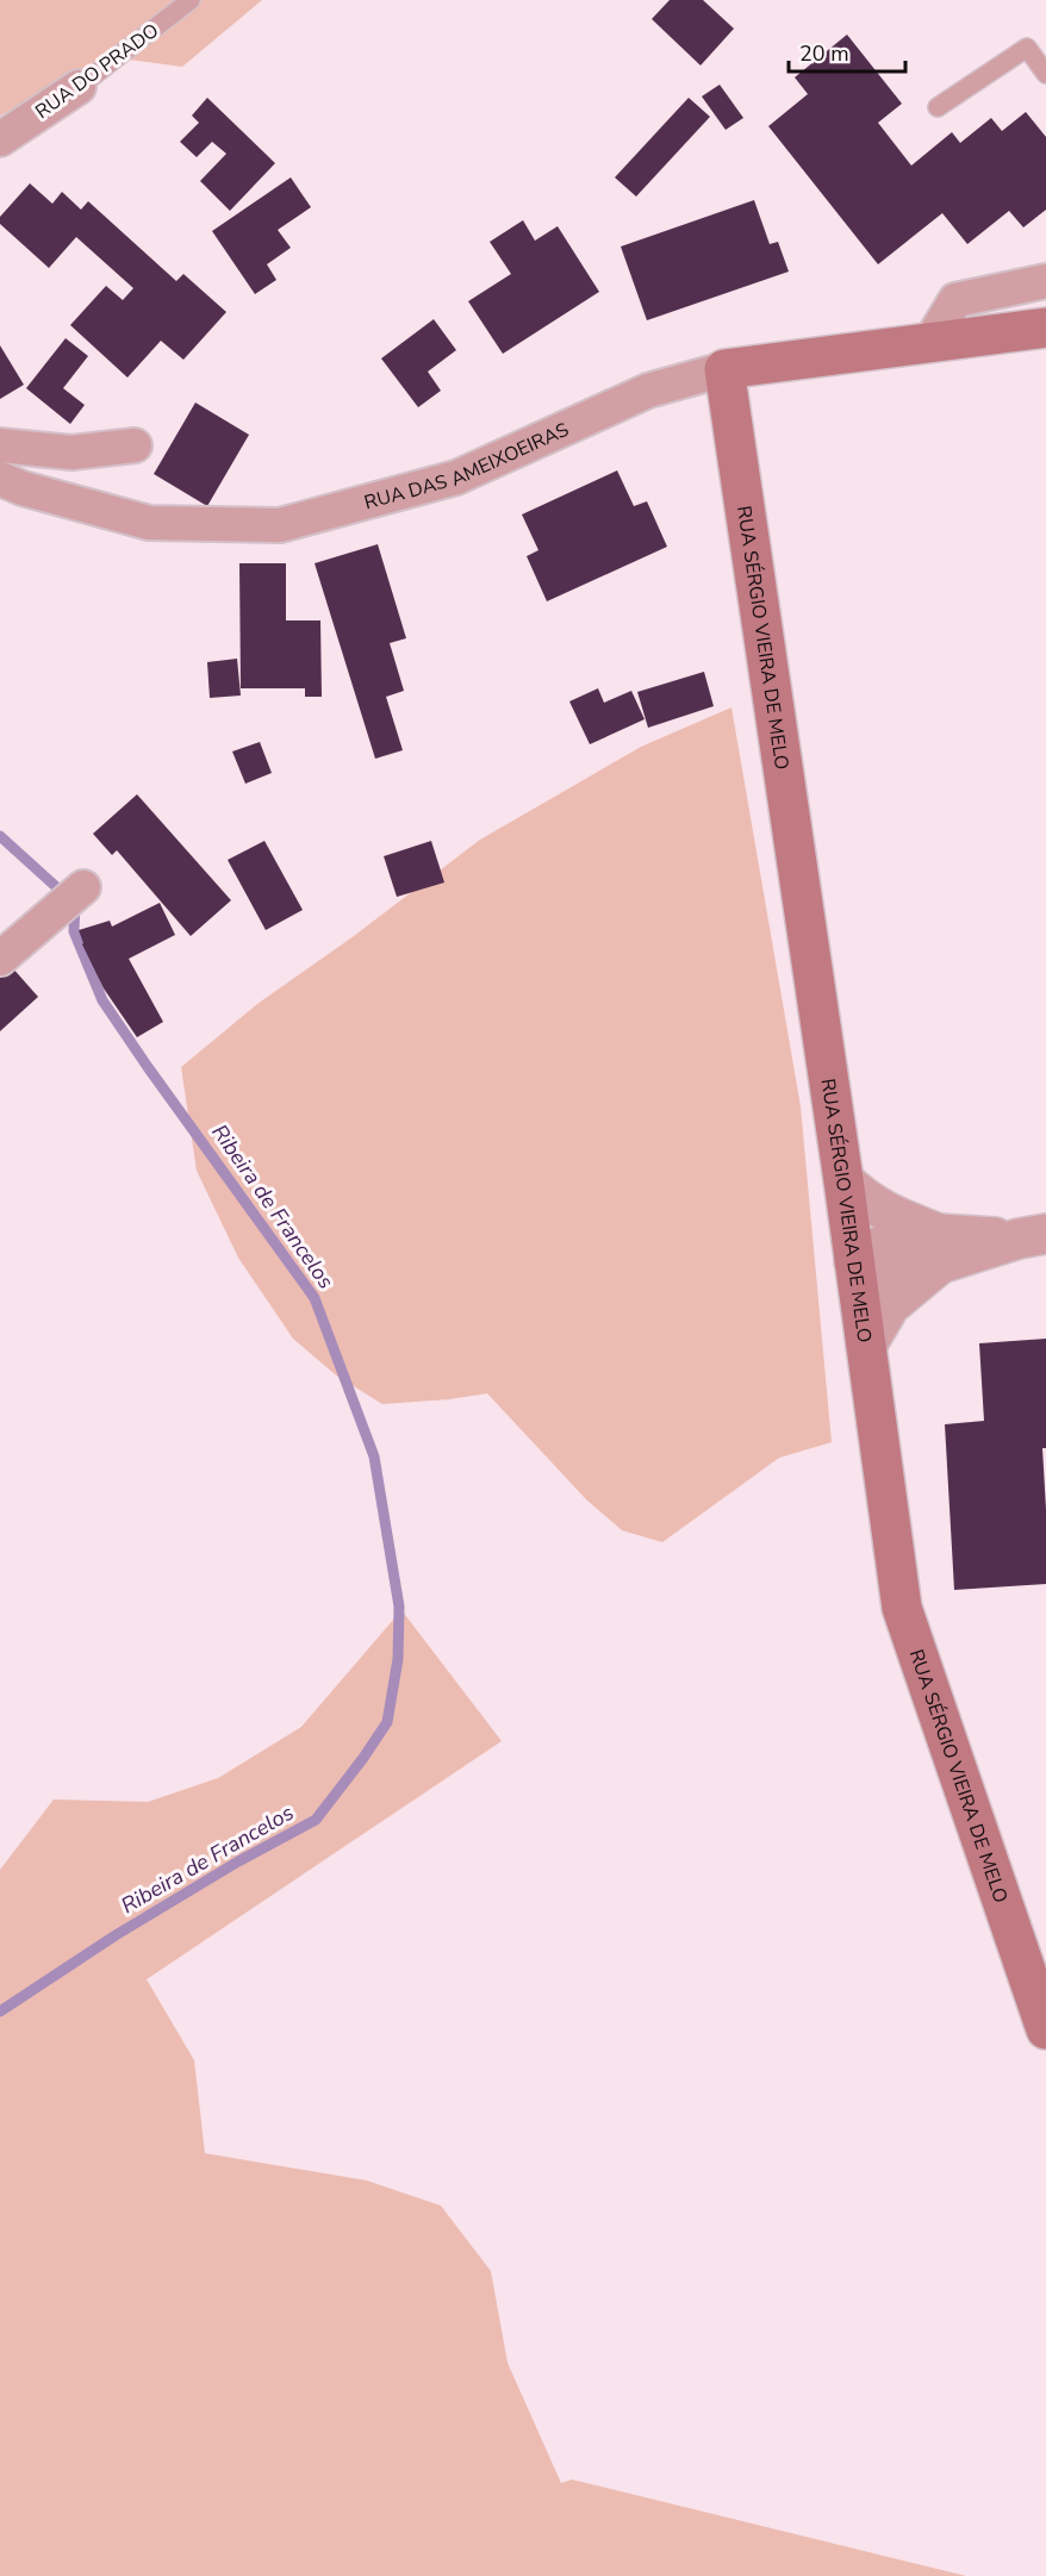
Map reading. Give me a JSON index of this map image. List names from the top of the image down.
{
  "streets": {
    "main road": ["RUA DAS AMEIXOEIRAS", "RUA SÉRGIO VIEIRA DE MELO"],
    "street": ["RUA DO PRADO"]
  },
  "crossings": [
    ["RUA DAS AMEIXOEIRAS", "RUA SÉRGIO VIEIRA DE MELO"]
  ],
  "water": ["Ribeira de Francelos"],
  "scale_bar": "20 m"
}
